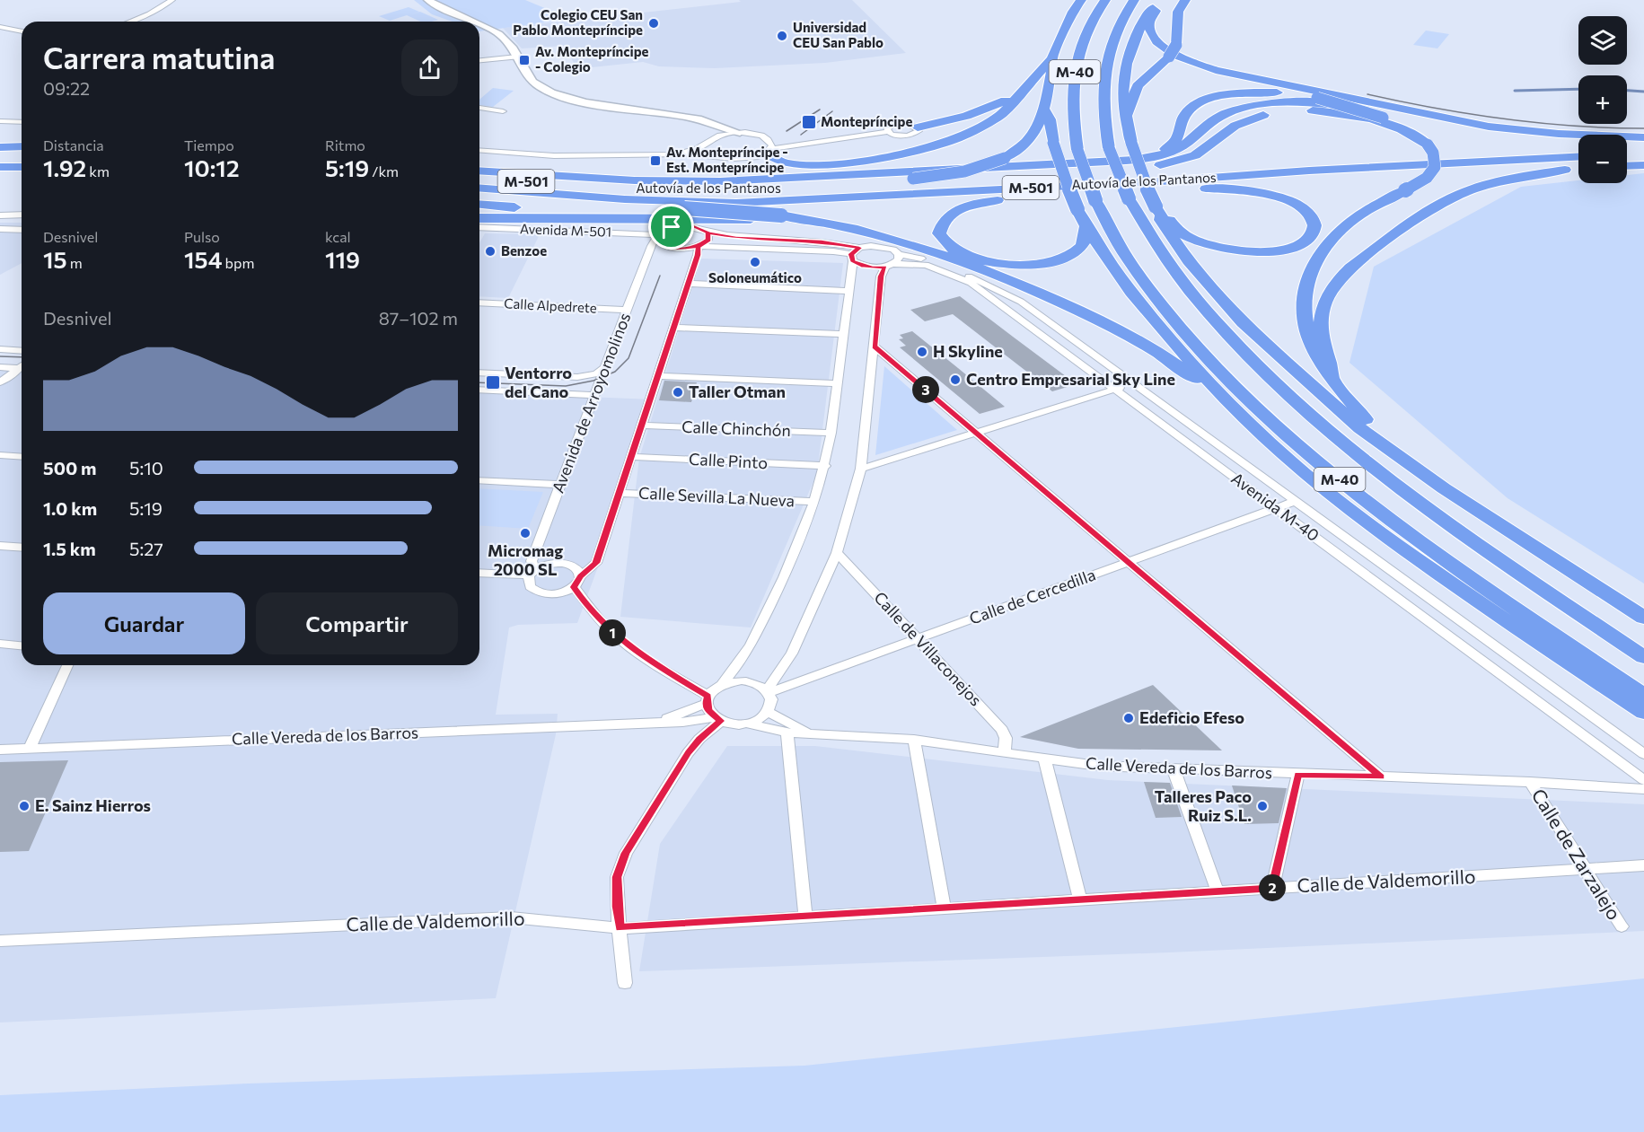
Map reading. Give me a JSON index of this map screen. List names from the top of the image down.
{
  "streets": {
    "highway": ["M-40", "M-501", "Autovía de los Pantanos"],
    "street": [
      "Avenida M-501",
      "Calle Alpedrete",
      "Avenida de Arroyomolinos",
      "Calle Chinchón",
      "Calle Pinto",
      "Calle Sevilla La Nueva",
      "Avenida M-40",
      "Calle de Cercedilla",
      "Calle de Villaconejos",
      "Calle Vereda de los Barros",
      "Calle de Zarzalejo",
      "Calle de Valdemorillo"
    ]
  },
  "crossings": [
    ["Avenida M-501", "Avenida de Arroyomolinos"],
    ["Calle Alpedrete", "Avenida de Arroyomolinos"],
    ["Avenida M-40", "Calle de Cercedilla"],
    ["Calle de Cercedilla", "Calle de Villaconejos"],
    ["Calle de Cercedilla", "Calle Vereda de los Barros"],
    ["Calle de Villaconejos", "Calle Vereda de los Barros"],
    ["Calle Vereda de los Barros", "Calle de Zarzalejo"],
    ["Calle de Zarzalejo", "Calle de Valdemorillo"]
  ],
  "places": {
    "other": [
      "Colegio CEU San Pablo Montepríncipe",
      "Universidad CEU San Pablo",
      "Benzoe",
      "Soloneumático",
      "H Skyline",
      "Centro Empresarial Sky Line",
      "Taller Otman",
      "Micromag 2000 SL",
      "Edeficio Efeso",
      "E. Sainz Hierros",
      "Talleres Paco Ruiz S.L."
    ],
    "transit": [
      "Av. Montepríncipe - Colegio",
      "Montepríncipe",
      "Av. Montepríncipe - Est. Montepríncipe",
      "Ventorro del Cano"
    ]
  },
  "page": {
    "map_buttons": ["+", "−"],
    "heading": ["Carrera matutina", "09:22"],
    "stats": [
      ["Distancia", "1.92 km"],
      ["Tiempo", "10:12"],
      ["Ritmo", "5:19 /km"],
      ["Desnivel", "15 m"],
      ["Pulso", "154 bpm"],
      ["kcal", "119"]
    ],
    "chart": ["Desnivel", "87–102 m"],
    "pins": ["3", "1", "2"],
    "list": [
      {
        "name": "500 m",
        "note": "5:10"
      },
      {
        "name": "1.0 km",
        "note": "5:19"
      },
      {
        "name": "1.5 km",
        "note": "5:27"
      }
    ],
    "buttons": ["Guardar", "Compartir"]
  }
}
